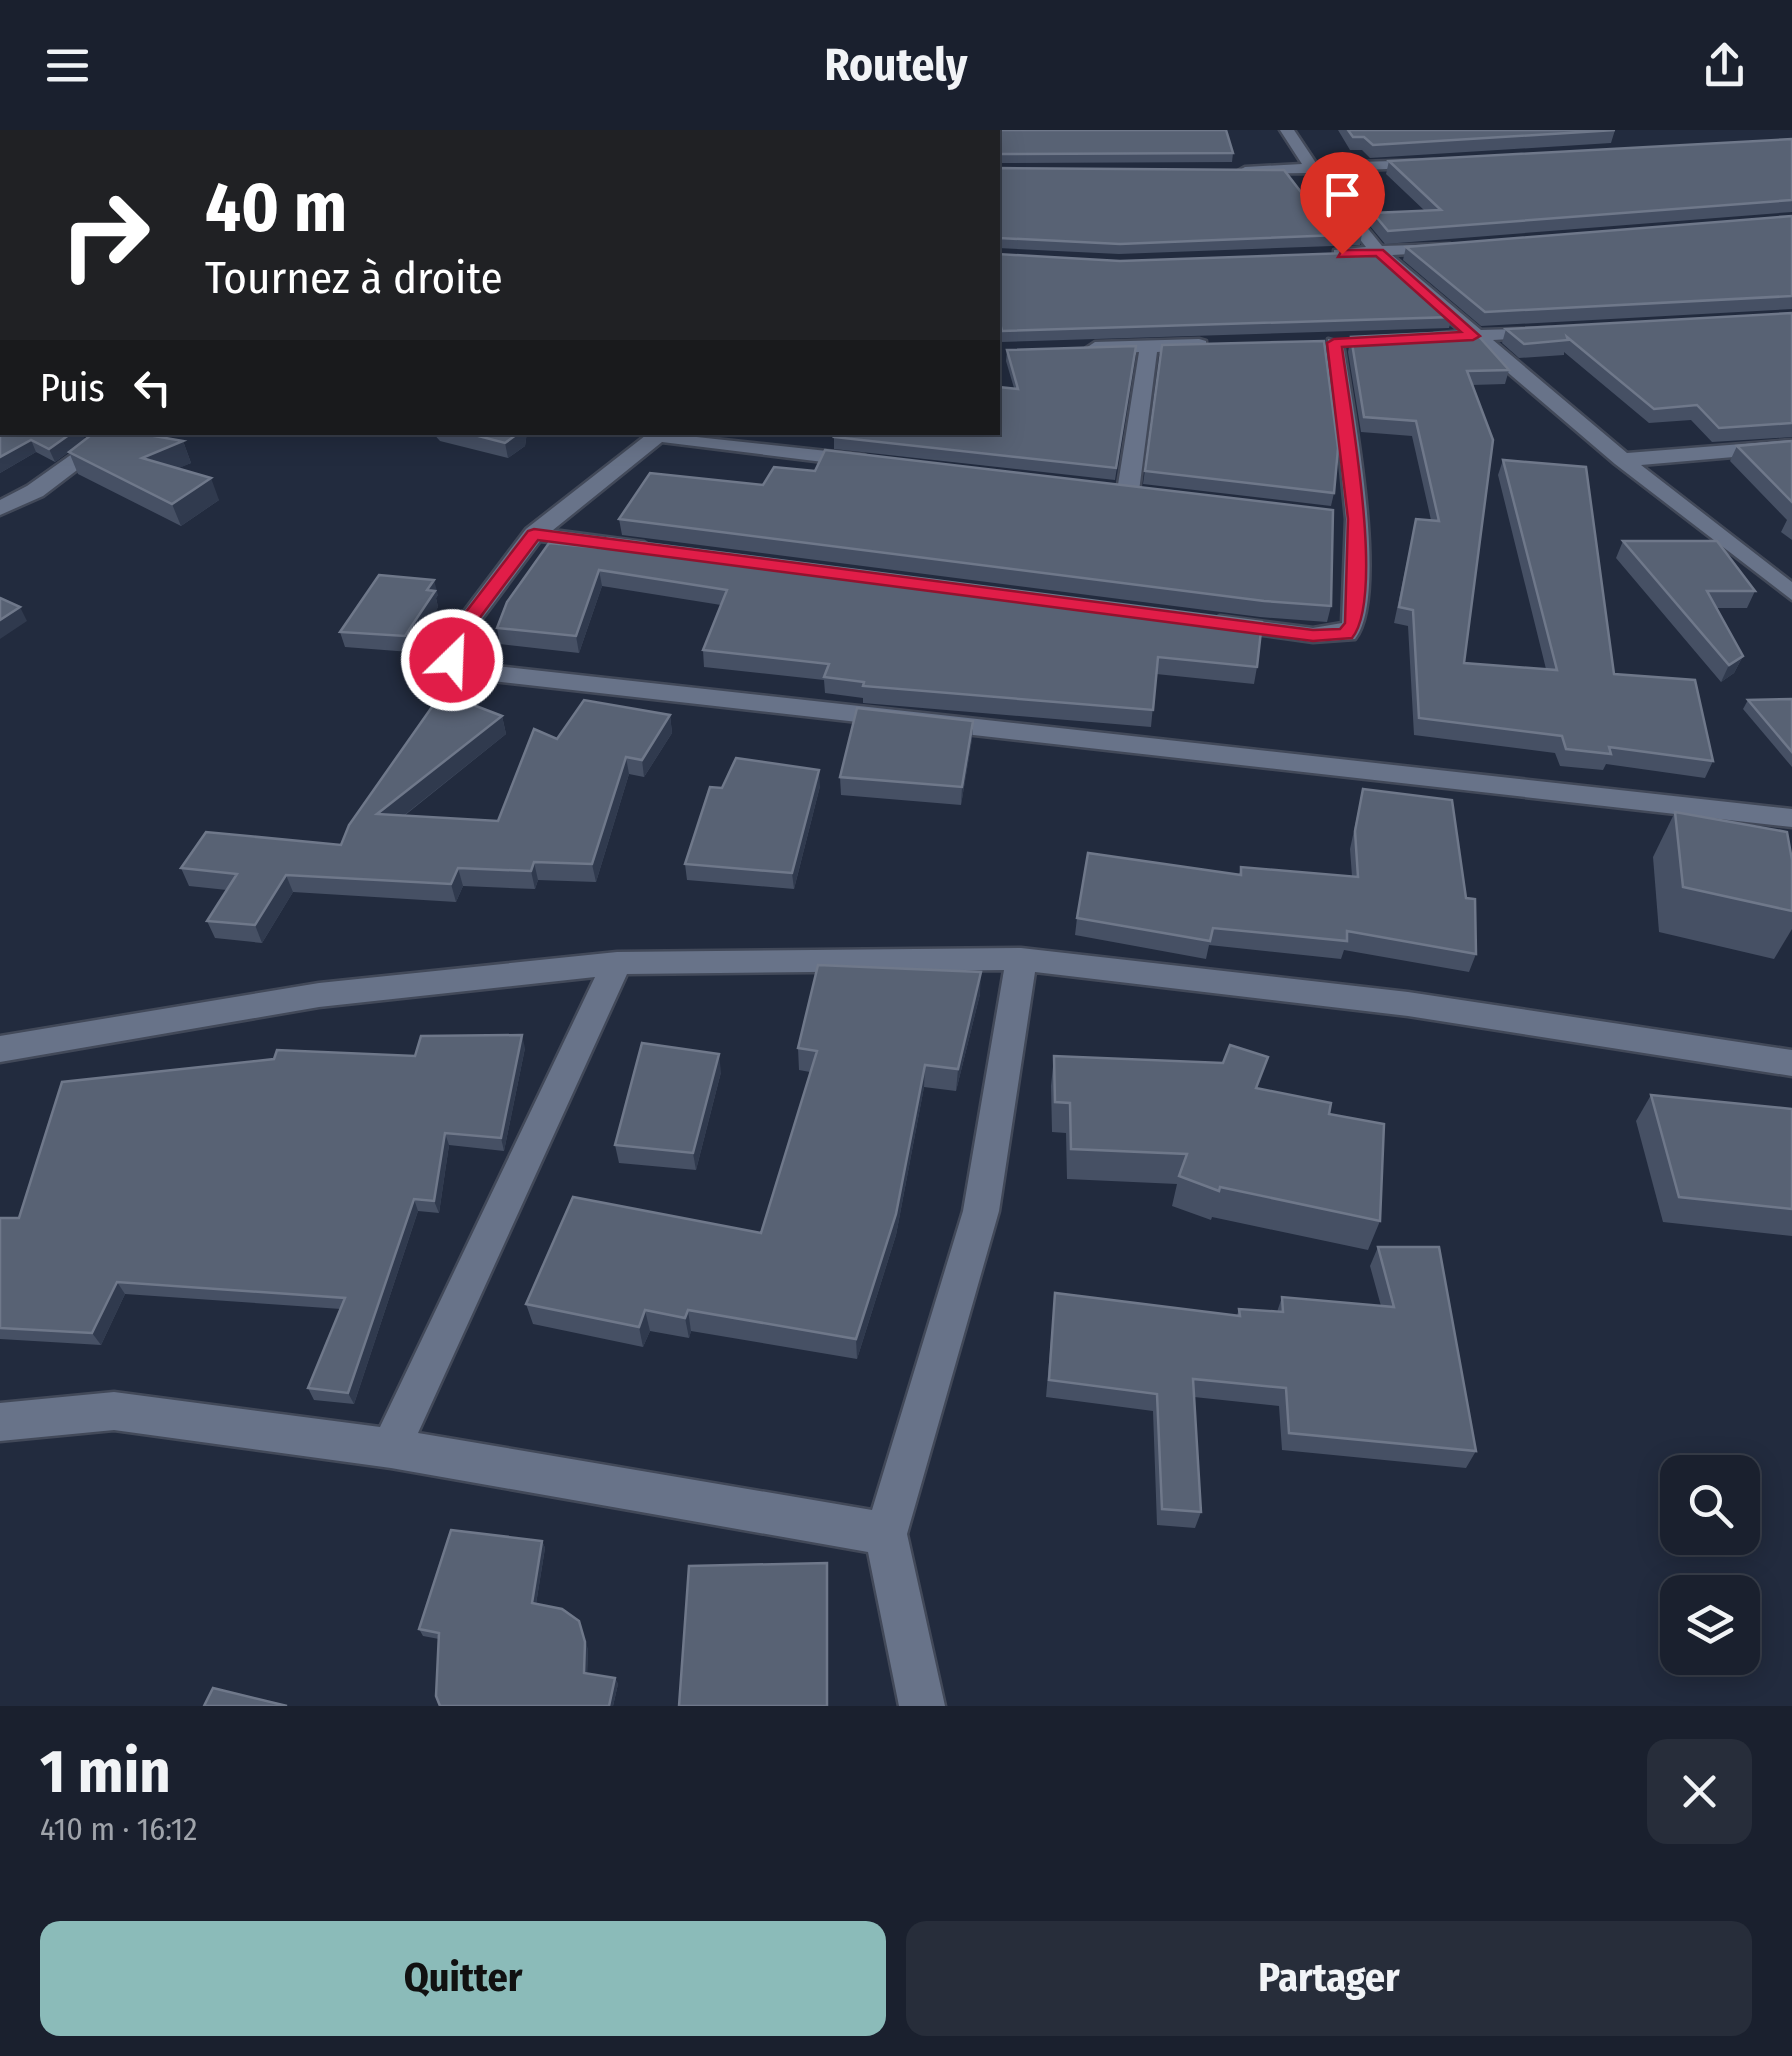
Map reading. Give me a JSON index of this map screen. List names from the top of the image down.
{
  "page": {
    "header": "Routely",
    "turn": ["40 m", "Tournez à droite"],
    "then": "Puis",
    "heading": ["1 min", "410 m · 16:12"],
    "buttons": ["Quitter", "Partager"]
  }
}
